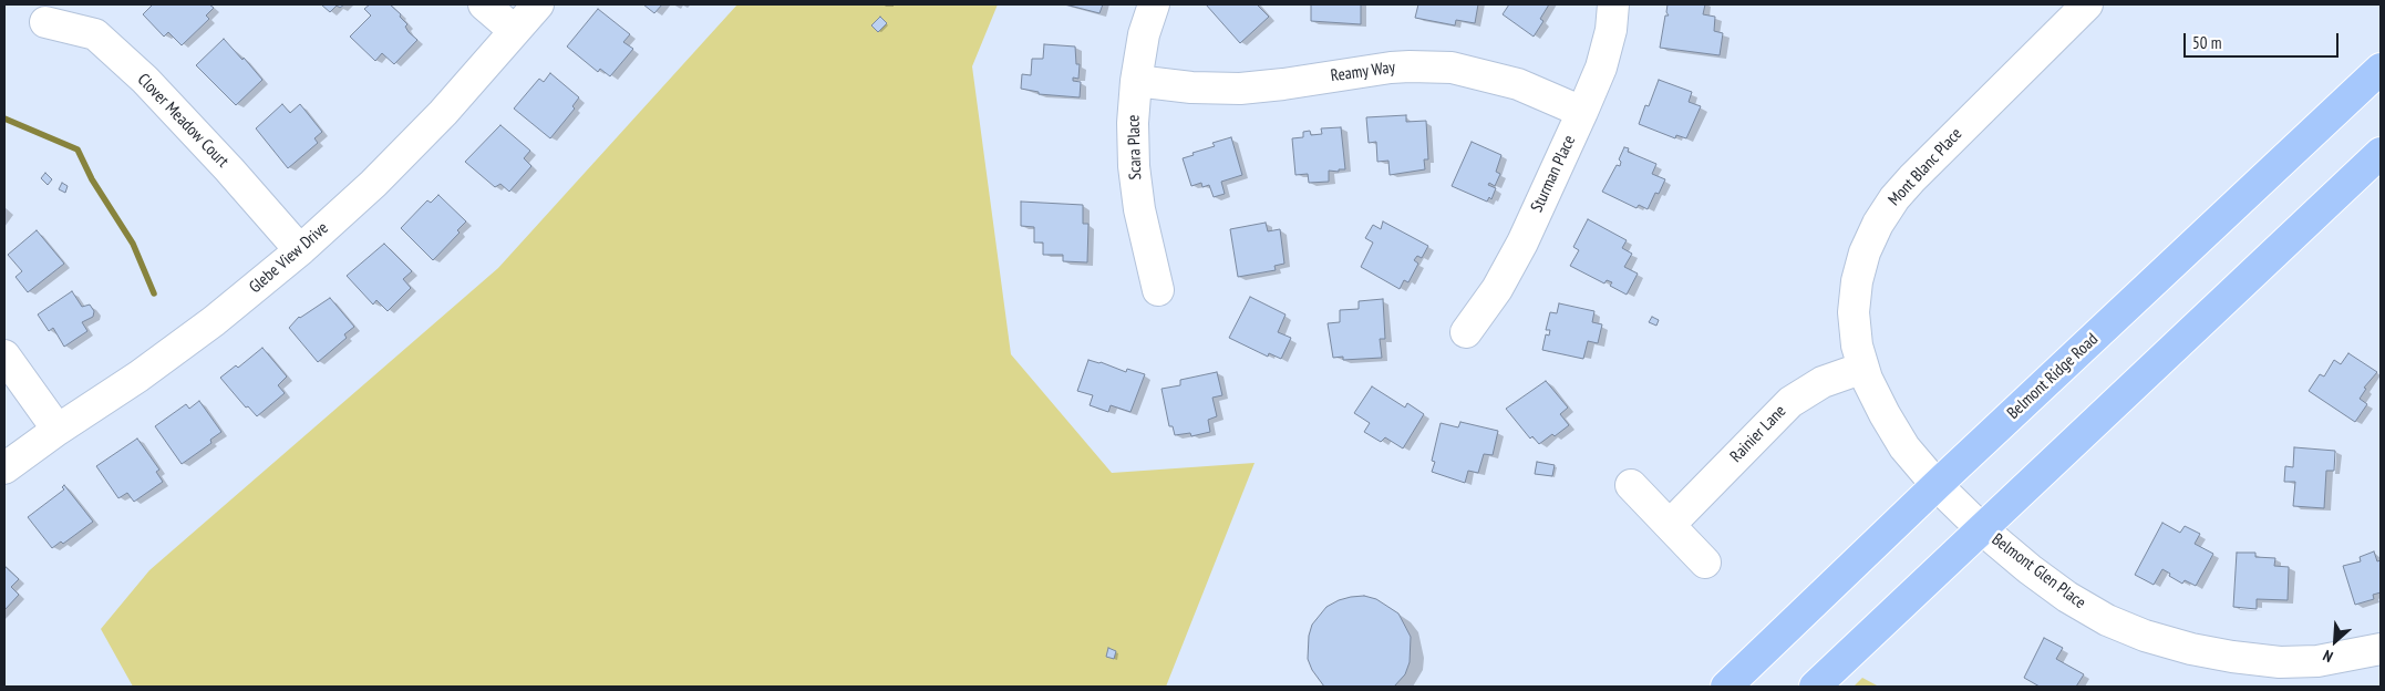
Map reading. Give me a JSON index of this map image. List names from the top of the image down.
{
  "streets": {
    "main road": ["Belmont Ridge Road"],
    "street": [
      "Reamy Way",
      "Clover Meadow Court",
      "Scara Place",
      "Mont Blanc Place",
      "Sturman Place",
      "Glebe View Drive",
      "Rainier Lane",
      "Belmont Glen Place"
    ]
  },
  "crossings": [
    ["Reamy Way", "Scara Place"],
    ["Reamy Way", "Sturman Place"],
    ["Clover Meadow Court", "Glebe View Drive"],
    ["Mont Blanc Place", "Belmont Ridge Road"],
    ["Mont Blanc Place", "Rainier Lane"],
    ["Mont Blanc Place", "Belmont Glen Place"],
    ["Belmont Ridge Road", "Belmont Glen Place"]
  ],
  "scale_bar": "50 m",
  "north": "bottom left"
}
